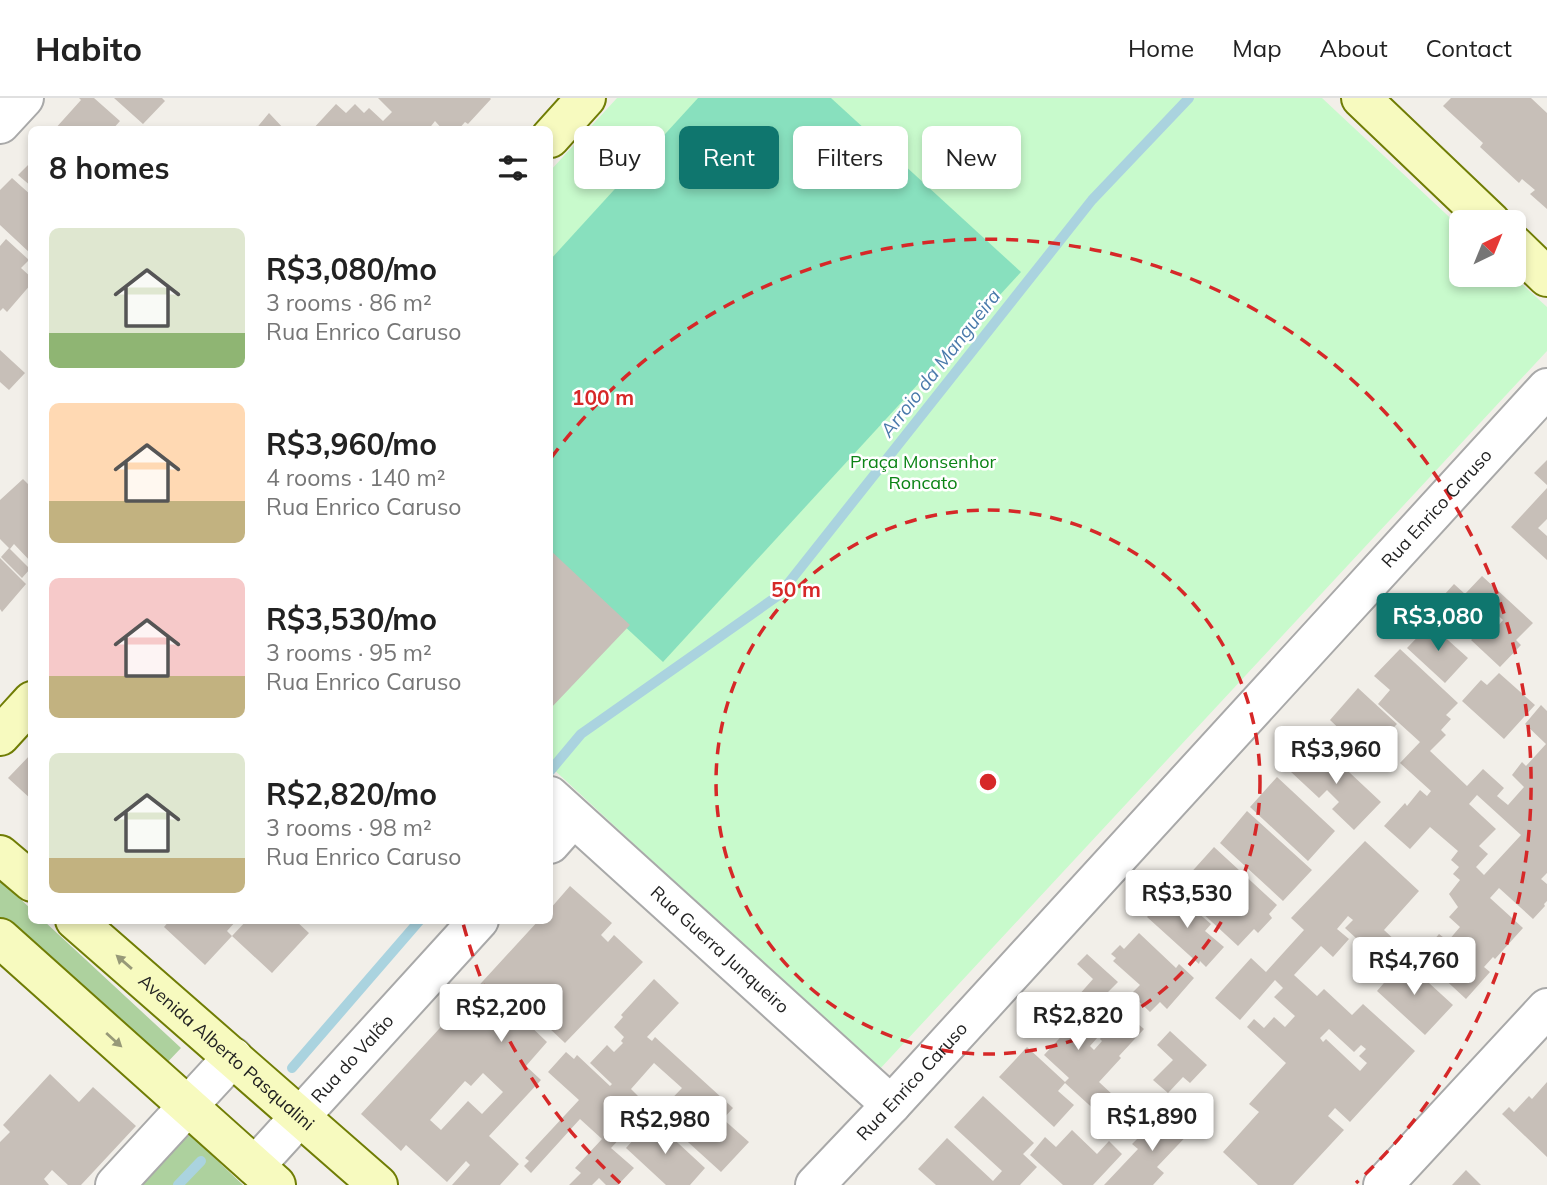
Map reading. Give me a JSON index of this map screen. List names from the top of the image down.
{
  "streets": {
    "main road": ["Avenida Alberto Pasqualini"],
    "street": ["Rua Enrico Caruso", "Rua Guerra Junqueiro", "Rua do Valão"]
  },
  "crossings": [
    ["Rua Enrico Caruso", "Rua Guerra Junqueiro"],
    ["Avenida Alberto Pasqualini", "Rua do Valão"]
  ],
  "water": ["Arroio da Mangueira"],
  "parks": ["Praça Monsenhor Roncato"],
  "north": "top right",
  "page": {
    "header": "Habito",
    "nav": [
      "Home",
      "Map",
      "About",
      "Contact"
    ],
    "chip": [
      "Buy",
      "Rent",
      "Filters",
      "New"
    ],
    "heading": "8 homes",
    "list": [
      {
        "name": "R$3,080/mo",
        "note": "3 rooms · 86 m² · Rua Enrico Caruso"
      },
      {
        "name": "R$3,960/mo",
        "note": "4 rooms · 140 m² · Rua Enrico Caruso"
      },
      {
        "name": "R$3,530/mo",
        "note": "3 rooms · 95 m² · Rua Enrico Caruso"
      },
      {
        "name": "R$2,820/mo",
        "note": "3 rooms · 98 m² · Rua Enrico Caruso"
      }
    ],
    "price": [
      "R$3,080",
      "R$3,960",
      "R$3,530",
      "R$4,760",
      "R$2,200",
      "R$2,820",
      "R$1,890",
      "R$2,980"
    ]
  },
  "rings": ["100 m", "50 m"]
}
